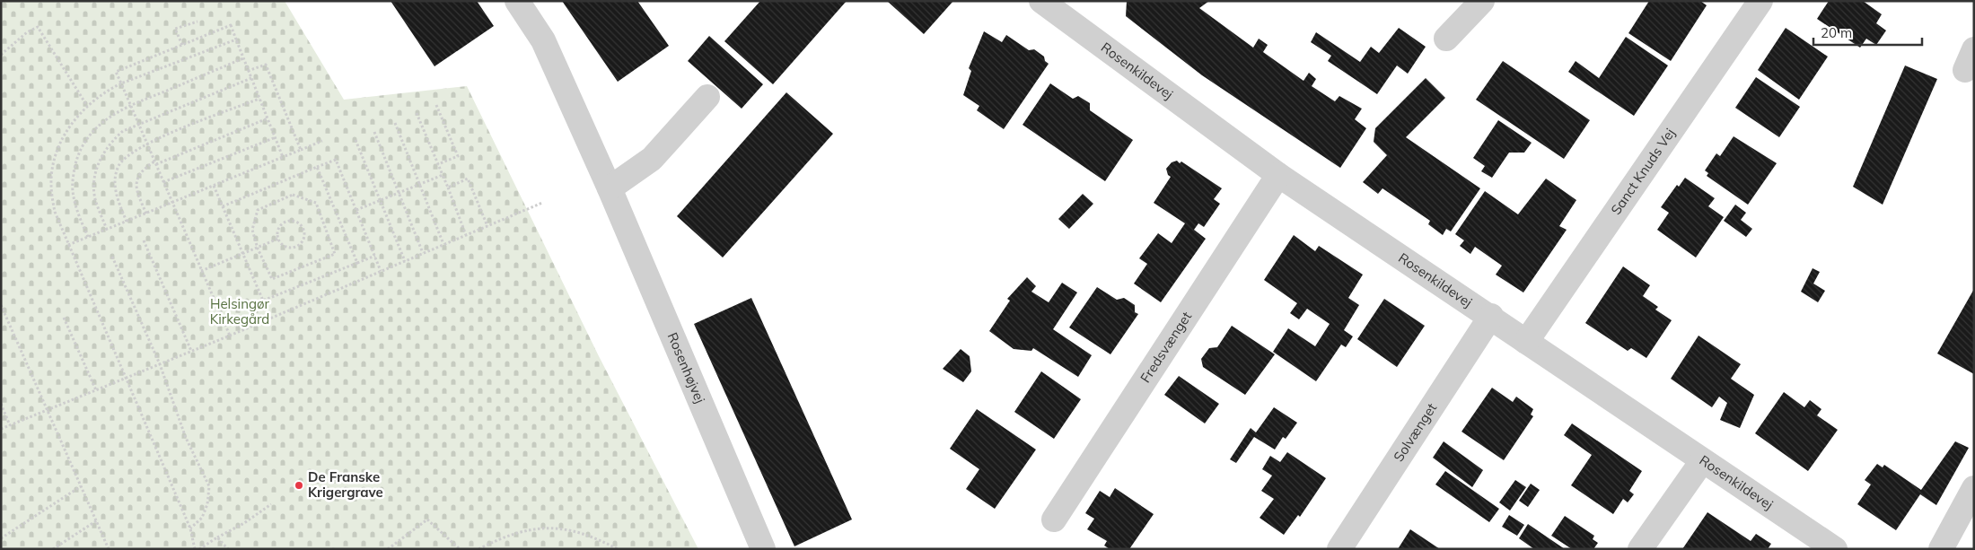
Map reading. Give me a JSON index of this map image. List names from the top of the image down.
{
  "streets": {
    "street": [
      "Rosenkildevej",
      "Sanct Knuds Vej",
      "Fredsvænget",
      "Rosenhøjvej",
      "Solvænget"
    ]
  },
  "crossings": [
    ["Rosenkildevej", "Sanct Knuds Vej"],
    ["Rosenkildevej", "Fredsvænget"],
    ["Rosenkildevej", "Solvænget"]
  ],
  "parks": ["Helsingør Kirkegård"],
  "places": ["De Franske Krigergrave"],
  "scale_bar": "20 m"
}
